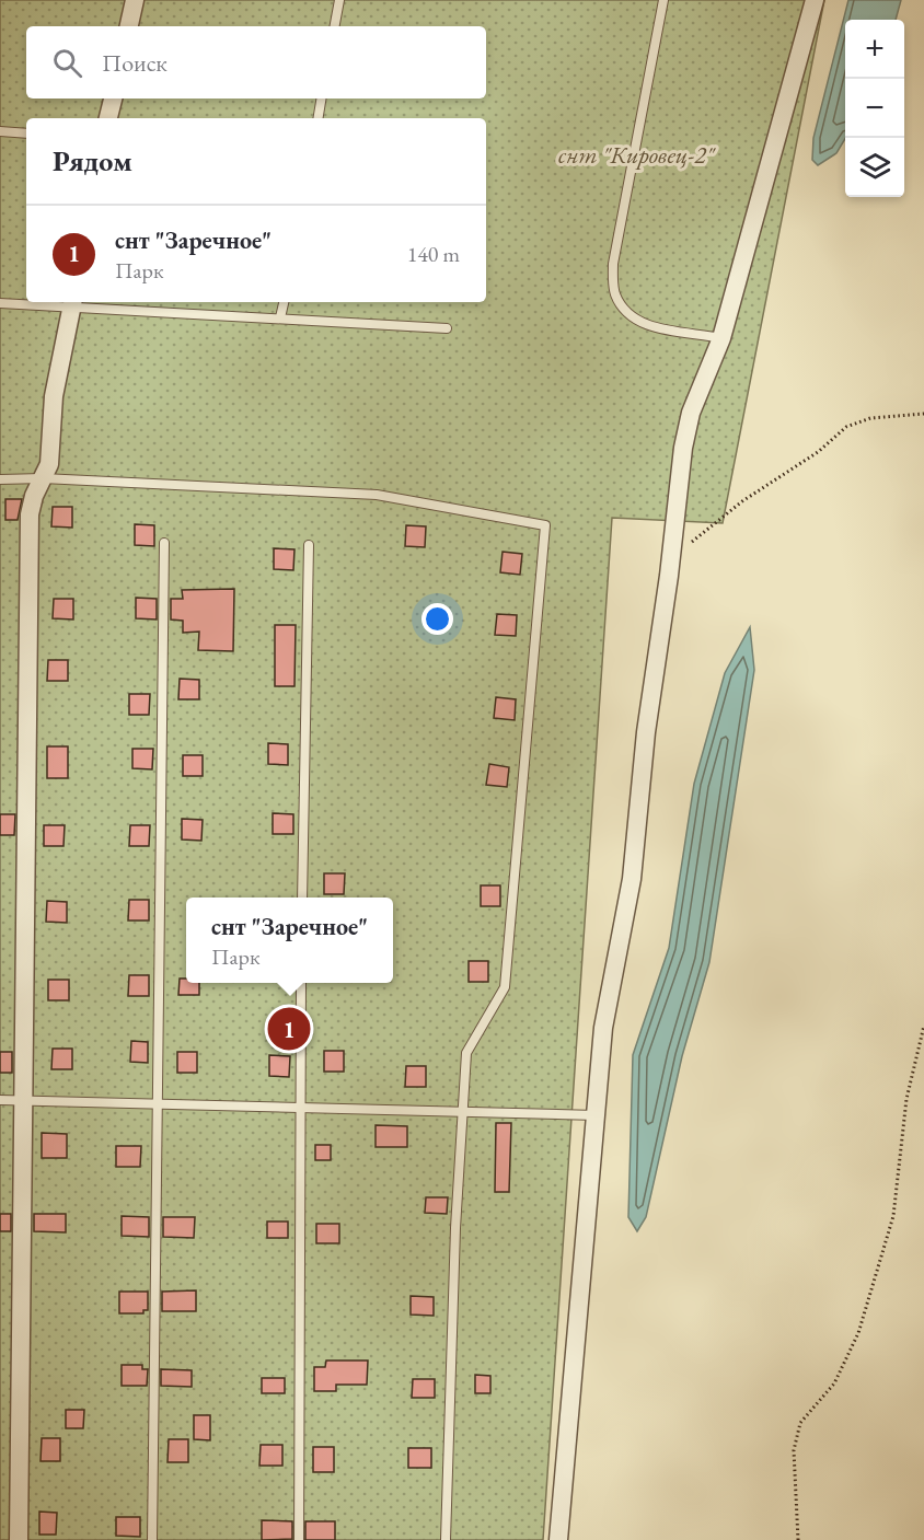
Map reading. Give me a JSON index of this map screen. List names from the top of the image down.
{
  "parks": ["снт \"Кировец-2\""],
  "page": {
    "map_buttons": ["+", "−"],
    "search": "Поиск",
    "heading": "Рядом",
    "list": [
      {
        "mark": "1",
        "name": "снт \"Заречное\"",
        "note": "Парк",
        "value": "140 m"
      }
    ],
    "popup": ["снт \"Заречное\"", "Парк"],
    "pins": "1"
  }
}
